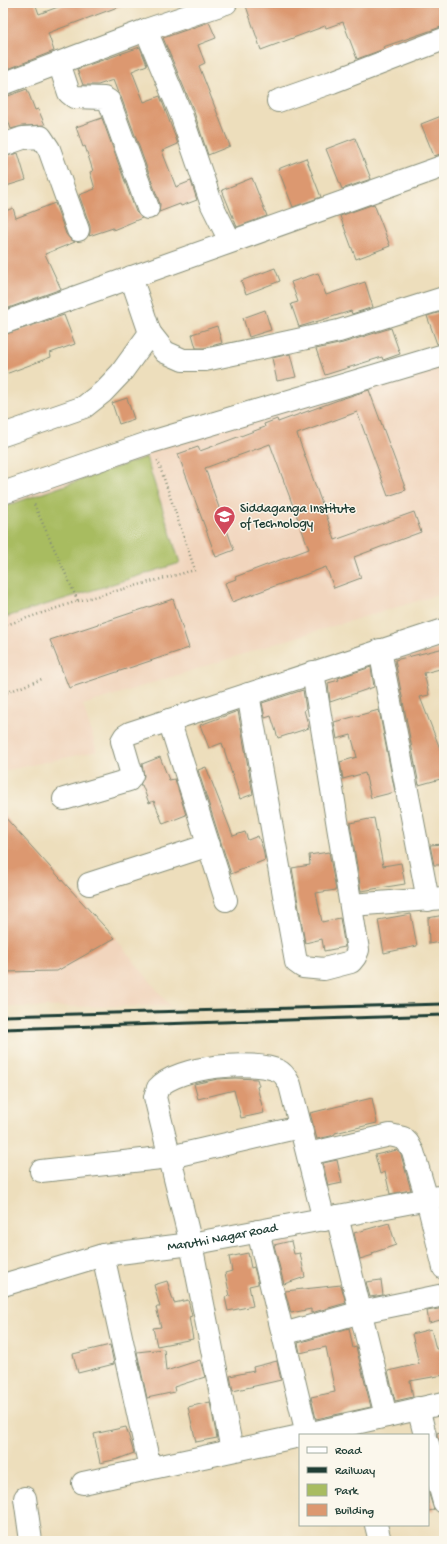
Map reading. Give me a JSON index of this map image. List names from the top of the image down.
{
  "streets": {
    "street": ["Maruthi Nagar Road"]
  },
  "places": {
    "school or university": ["Siddaganga Institute of Technology"]
  },
  "legend": [
    "Road",
    "Railway",
    "Park",
    "Building"
  ]
}
